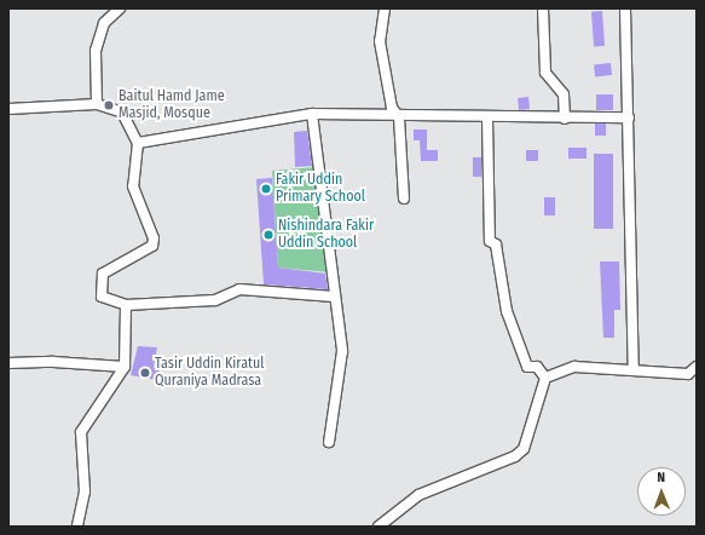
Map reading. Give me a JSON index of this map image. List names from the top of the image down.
{
  "places": [
    "Baitul Hamd Jame Masjid, Mosque",
    "Fakir Uddin Primary School",
    "Nishindara Fakir Uddin School",
    "Tasir Uddin Kiratul Quraniya Madrasa"
  ],
  "north": "top"
}
